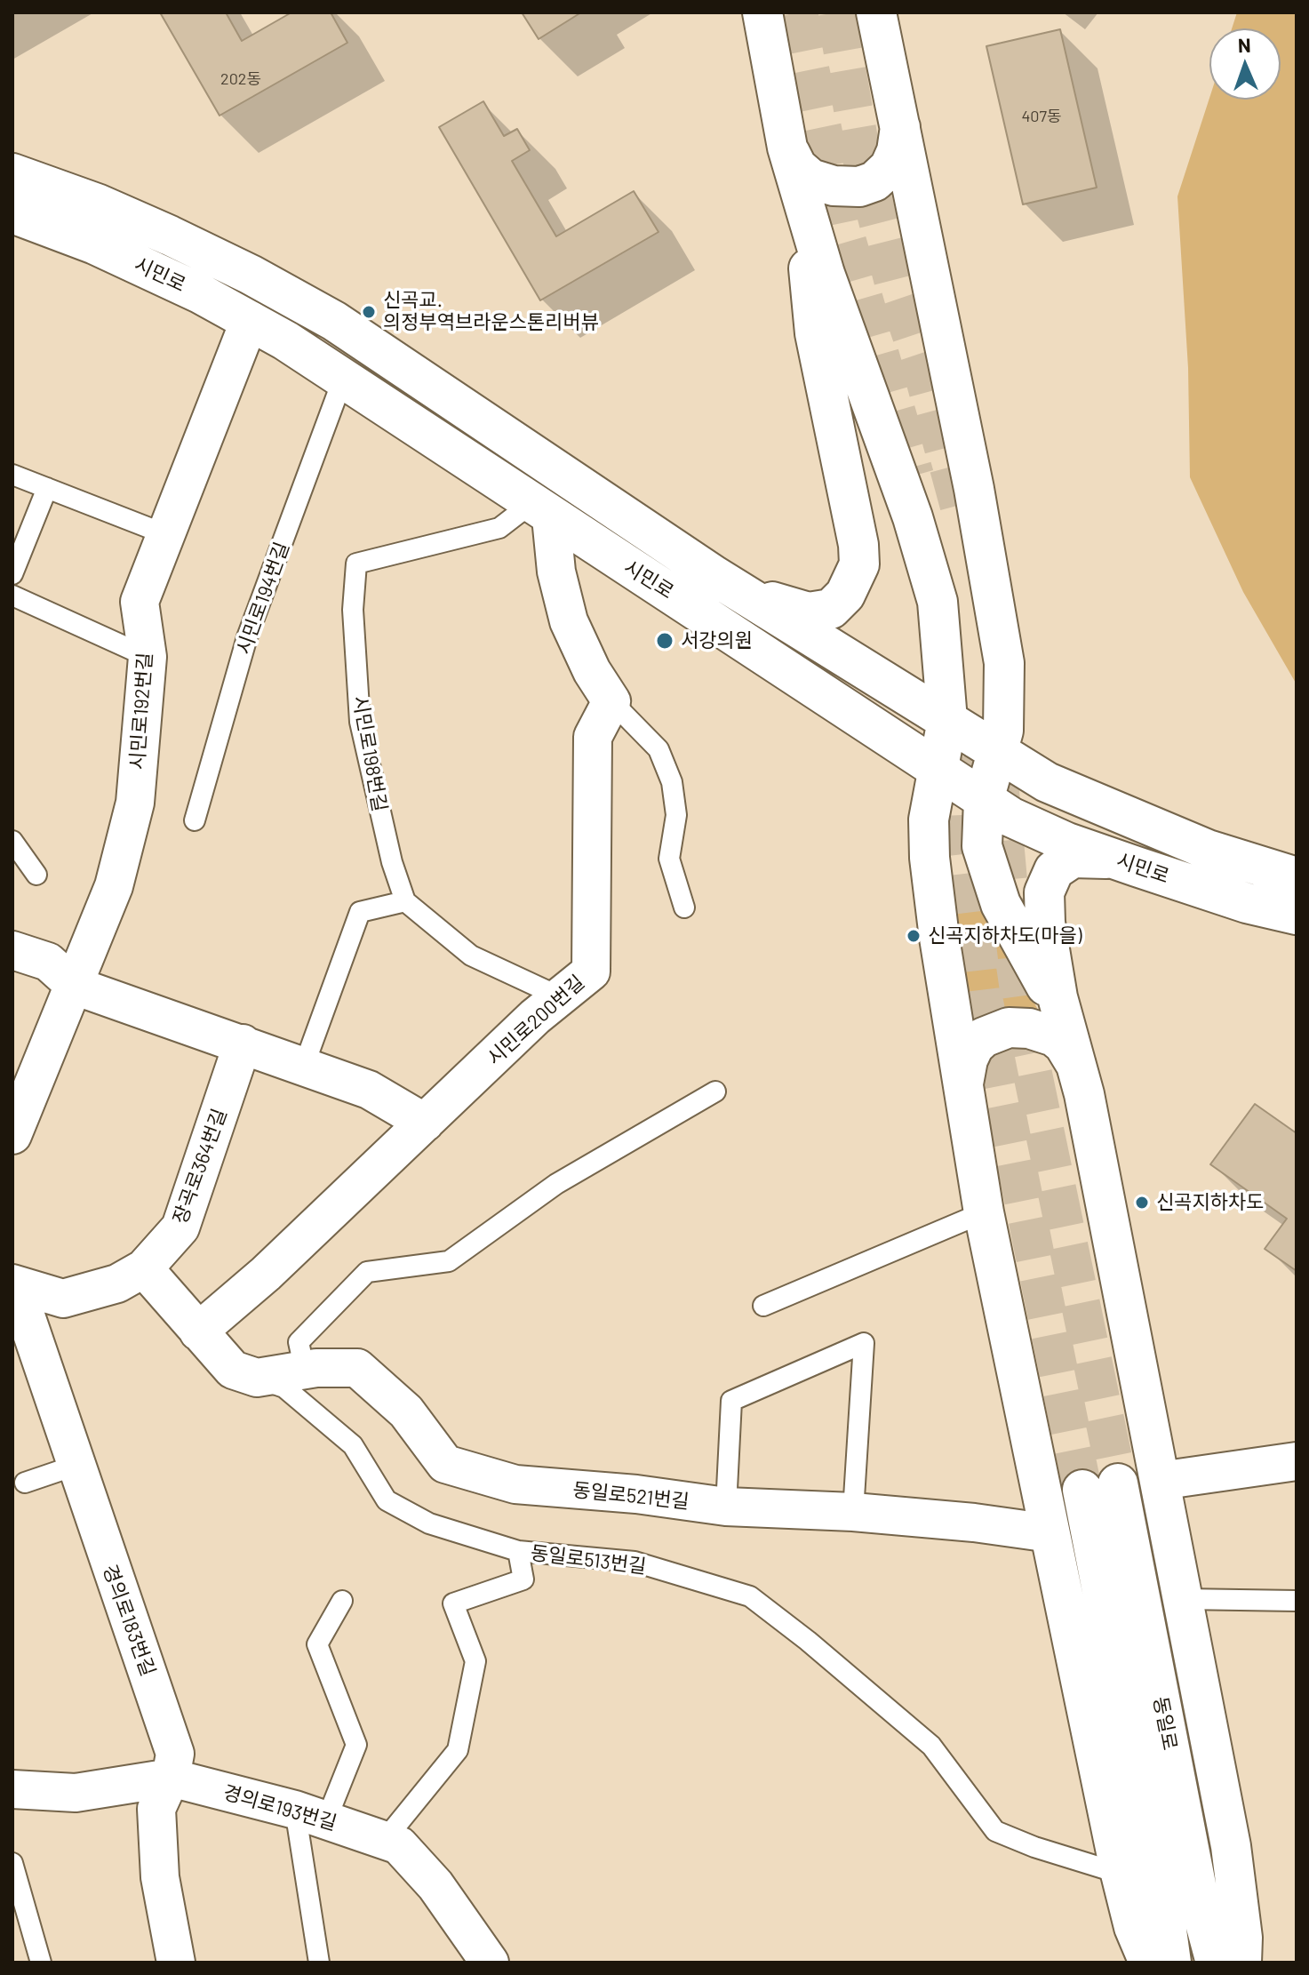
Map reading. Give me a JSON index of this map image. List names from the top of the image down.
{
  "streets": {
    "street": [
      "시민로",
      "시민로192번길",
      "시민로200번길",
      "장곡로364번길",
      "동일로521번길",
      "동일로513번길",
      "경의로183번길",
      "동일로",
      "경의로193번길"
    ],
    "lane": ["시민로194번길", "시민로198번길"]
  },
  "crossings": [
    ["시민로", "시민로194번길"],
    ["시민로", "시민로192번길"],
    ["시민로", "시민로198번길"],
    ["시민로200번길", "동일로513번길"],
    ["장곡로364번길", "동일로513번길"],
    ["장곡로364번길", "경의로183번길"],
    ["동일로521번길", "동일로513번길"],
    ["경의로183번길", "경의로193번길"]
  ],
  "places": [
    "신곡교. 의정부역브라운스톤리버뷰",
    "서강의원",
    "신곡지하차도(마을)",
    "신곡지하차도"
  ],
  "house_numbers": ["202동", "407동"],
  "north": "top"
}
